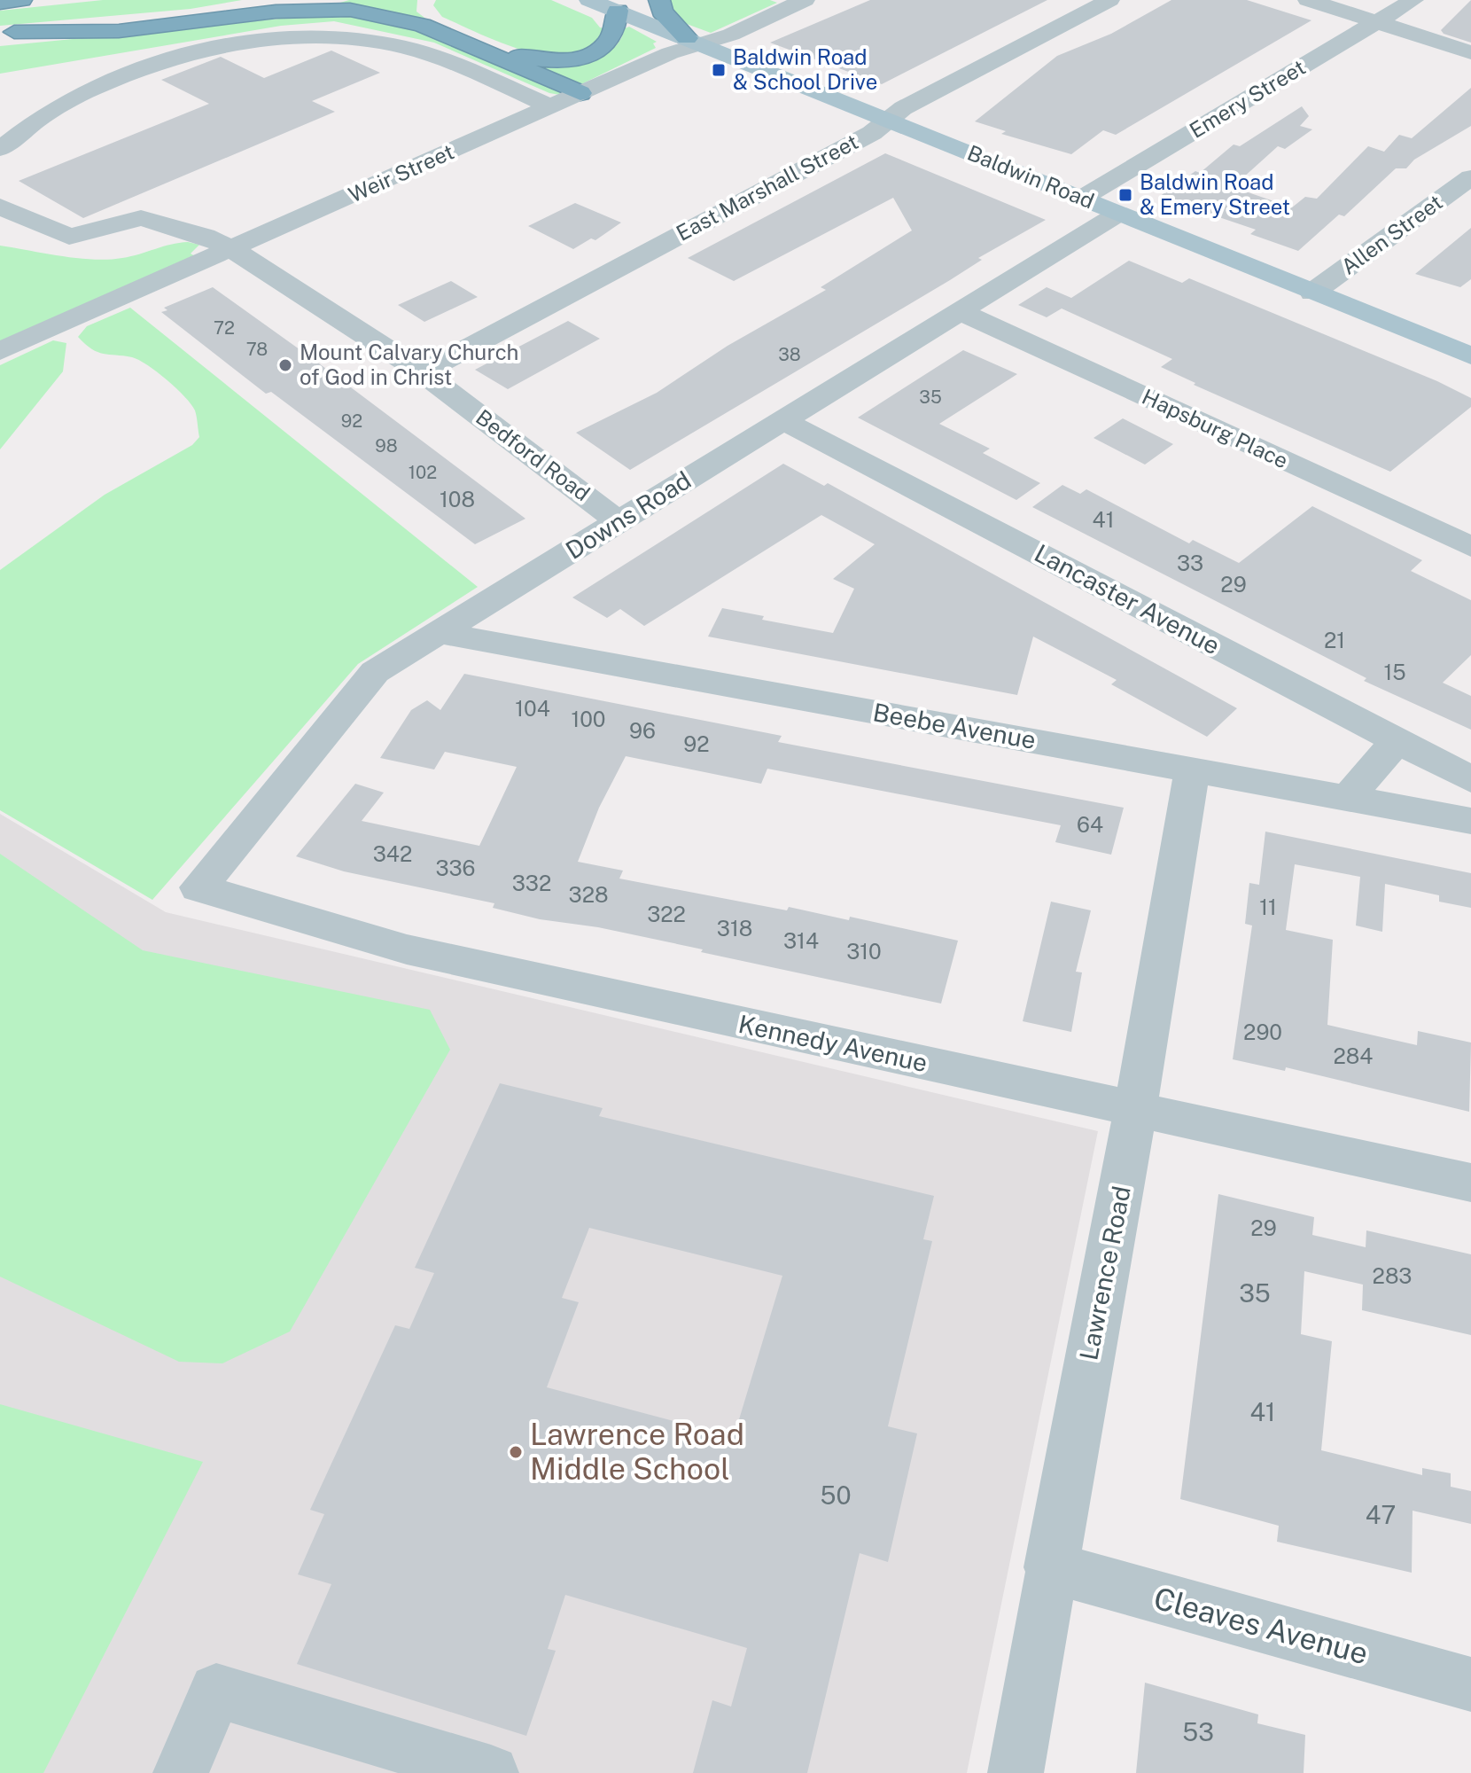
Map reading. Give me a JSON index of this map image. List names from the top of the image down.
{
  "streets": {
    "main road": ["Baldwin Road"],
    "street": [
      "Emery Street",
      "Weir Street",
      "East Marshall Street",
      "Allen Street",
      "Hapsburg Place",
      "Bedford Road",
      "Downs Road",
      "Lancaster Avenue",
      "Beebe Avenue",
      "Kennedy Avenue",
      "Lawrence Road",
      "Cleaves Avenue"
    ]
  },
  "crossings": [
    ["Emery Street", "Baldwin Road"],
    ["Weir Street", "Baldwin Road"],
    ["Weir Street", "Bedford Road"],
    ["Baldwin Road", "East Marshall Street"],
    ["Baldwin Road", "Allen Street"],
    ["Baldwin Road", "Downs Road"],
    ["East Marshall Street", "Bedford Road"],
    ["Hapsburg Place", "Downs Road"],
    ["Bedford Road", "Downs Road"],
    ["Downs Road", "Lancaster Avenue"],
    ["Downs Road", "Beebe Avenue"],
    ["Downs Road", "Kennedy Avenue"],
    ["Beebe Avenue", "Lawrence Road"],
    ["Kennedy Avenue", "Lawrence Road"],
    ["Lawrence Road", "Cleaves Avenue"]
  ],
  "places": {
    "transit": ["Baldwin Road & School Drive", "Baldwin Road & Emery Street"],
    "other": ["Mount Calvary Church of God in Christ", "Lawrence Road Middle School"]
  },
  "house_numbers": [
    "72",
    "78",
    "38",
    "35",
    "92",
    "98",
    "102",
    "108",
    "41",
    "33",
    "29",
    "21",
    "15",
    "104",
    "100",
    "96",
    "92",
    "64",
    "342",
    "336",
    "332",
    "328",
    "11",
    "322",
    "318",
    "314",
    "310",
    "290",
    "284",
    "29",
    "283",
    "35",
    "41",
    "50",
    "47",
    "53"
  ]
}
